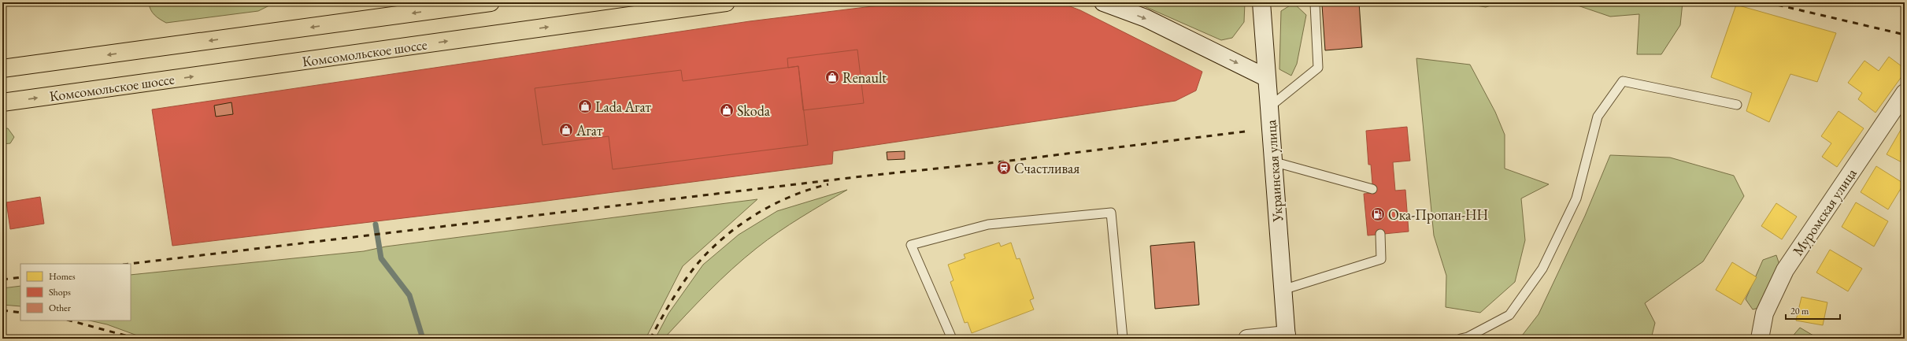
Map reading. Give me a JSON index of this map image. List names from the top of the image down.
{
  "streets": {
    "main road": ["Комсомольское шоссе"],
    "street": ["Украинская улица", "Муромская улица"]
  },
  "places": {
    "shop": [
      "Renault",
      "Lada Агат",
      "Skoda",
      "Агат"
    ],
    "station": ["Счастливая"],
    "fuel station": ["Ока-Пропан-НН"]
  },
  "legend": ["Homes", "Shops", "Other"],
  "scale_bar": "20 m"
}
